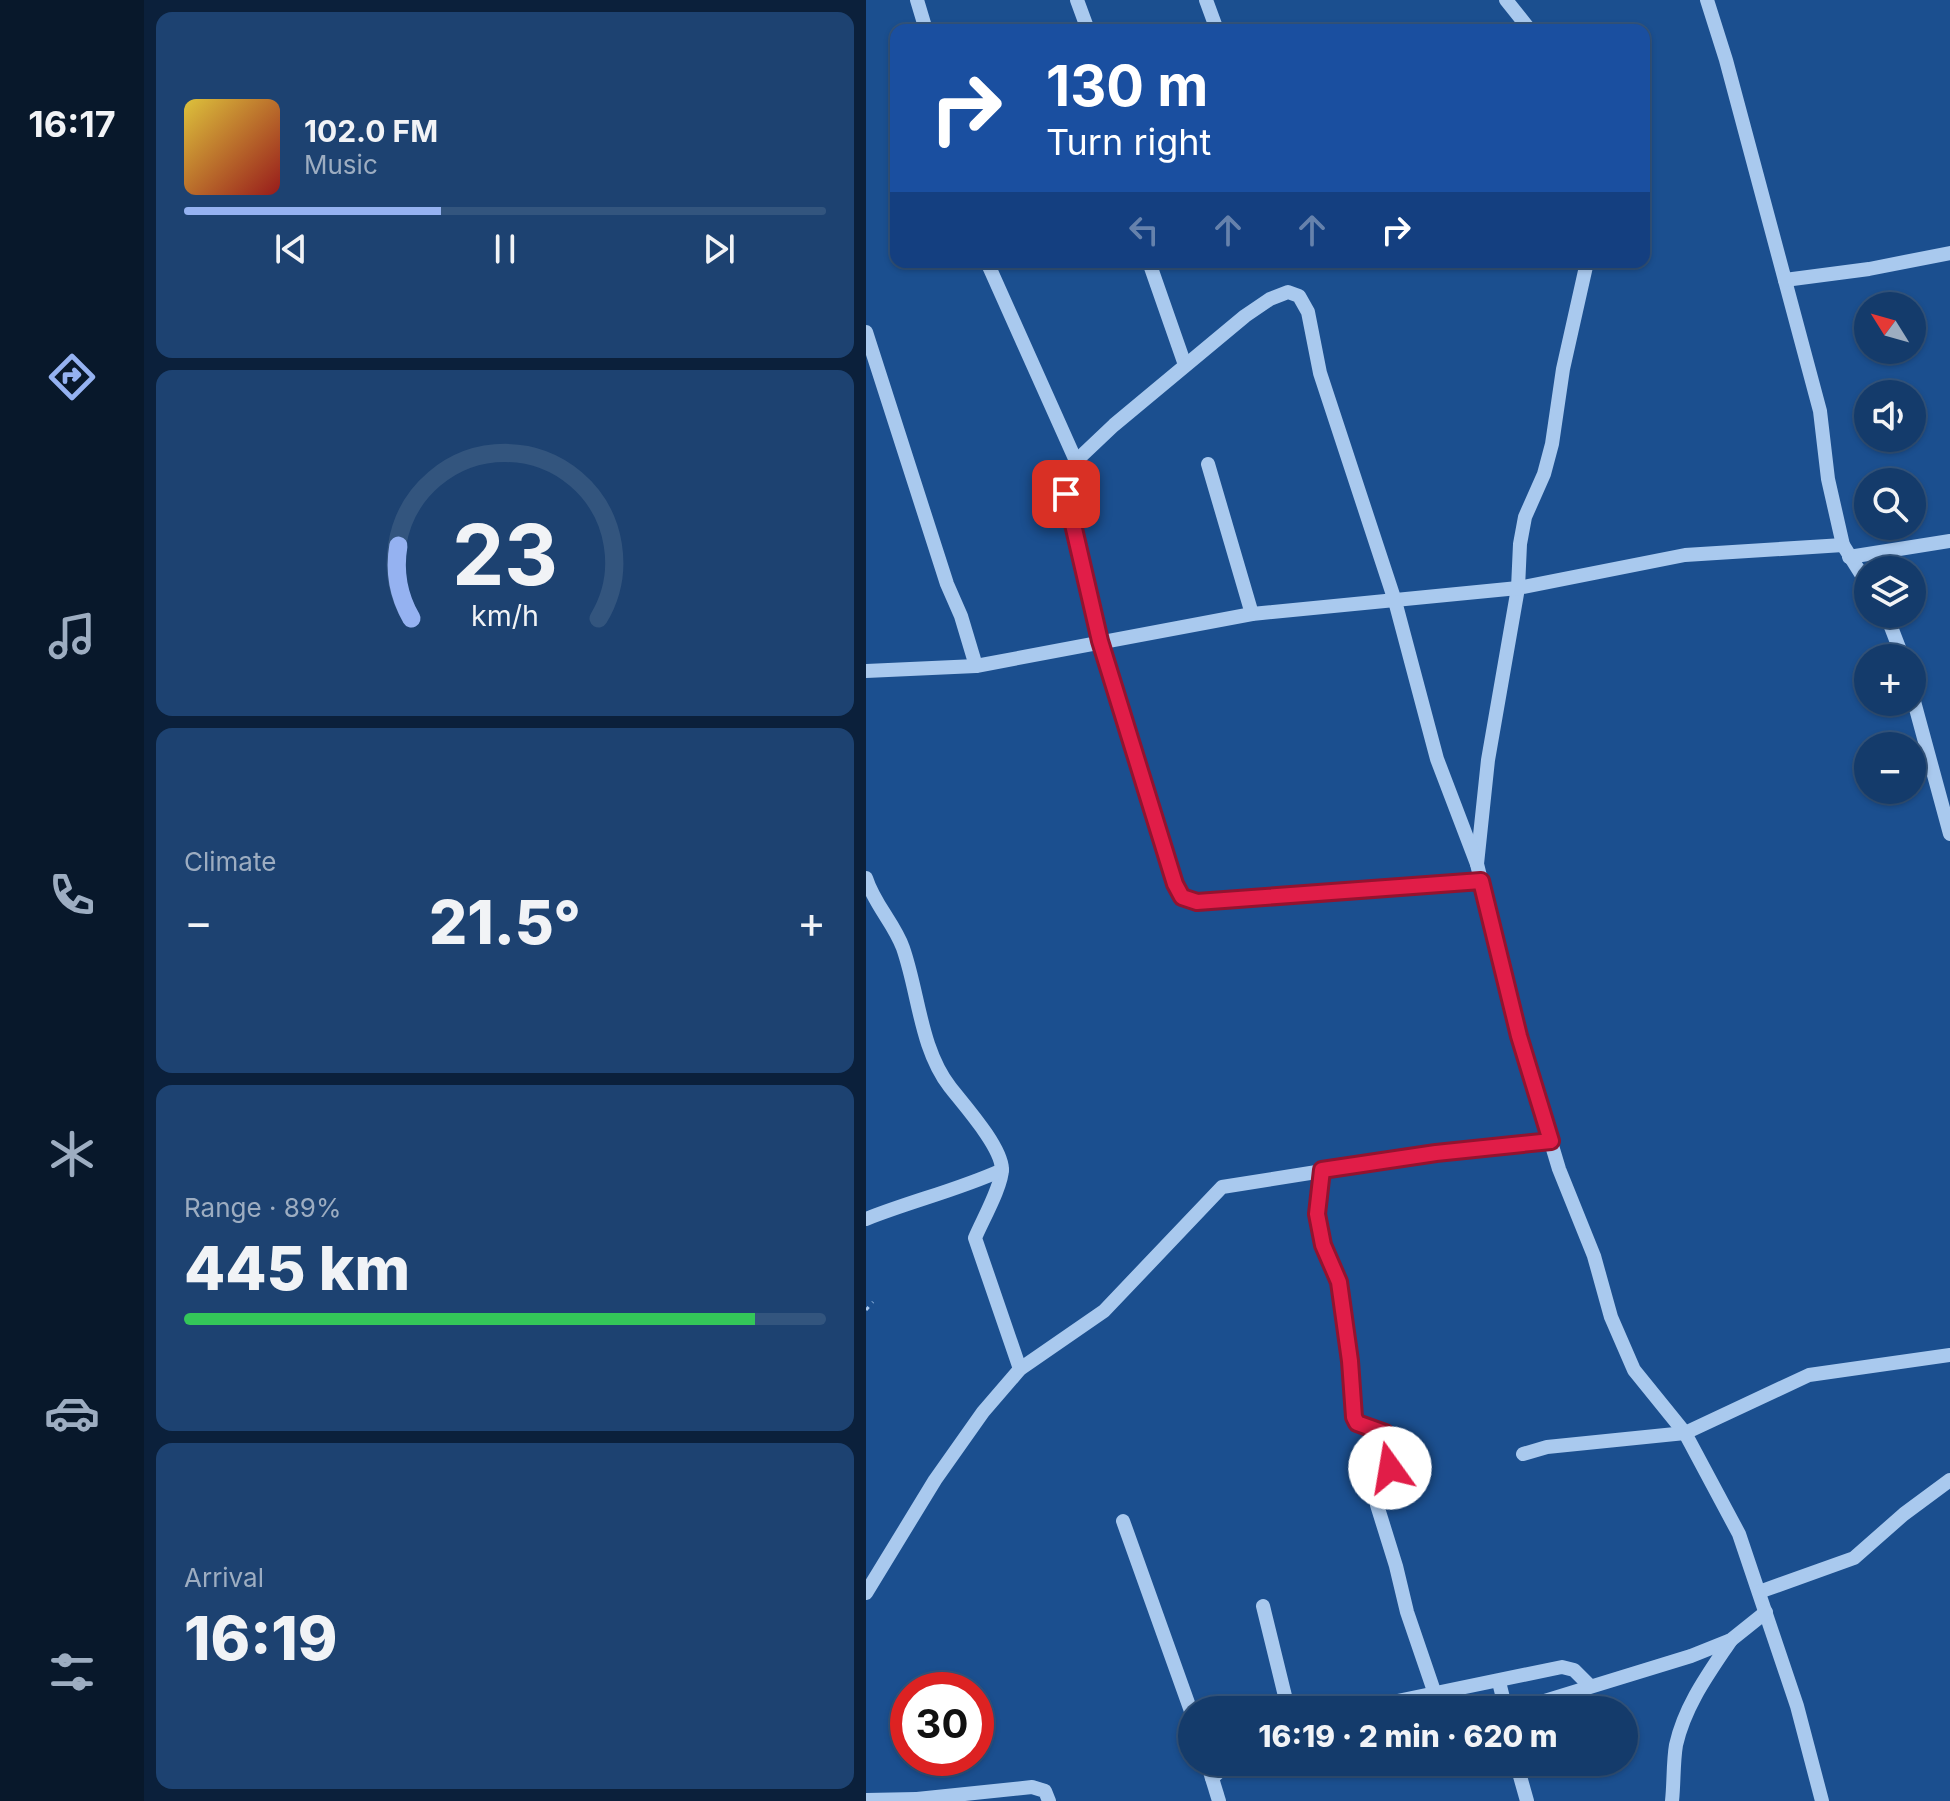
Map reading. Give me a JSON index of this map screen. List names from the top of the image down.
{
  "north": "top left",
  "page": {
    "tabs": "16:17",
    "turn": ["130 m", "Turn right"],
    "song": ["102.0 FM", "Music"],
    "map_buttons": ["+", "−"],
    "tile": [
      "Climate",
      ["Range · 89%", "445 km"],
      ["Arrival", "16:19"]
    ],
    "heat": ["−", "21.5°", "+"],
    "limit": "30",
    "trip": "16:19 · 2 min · 620 m",
    "gauge": ["23", "km/h"]
  }
}
